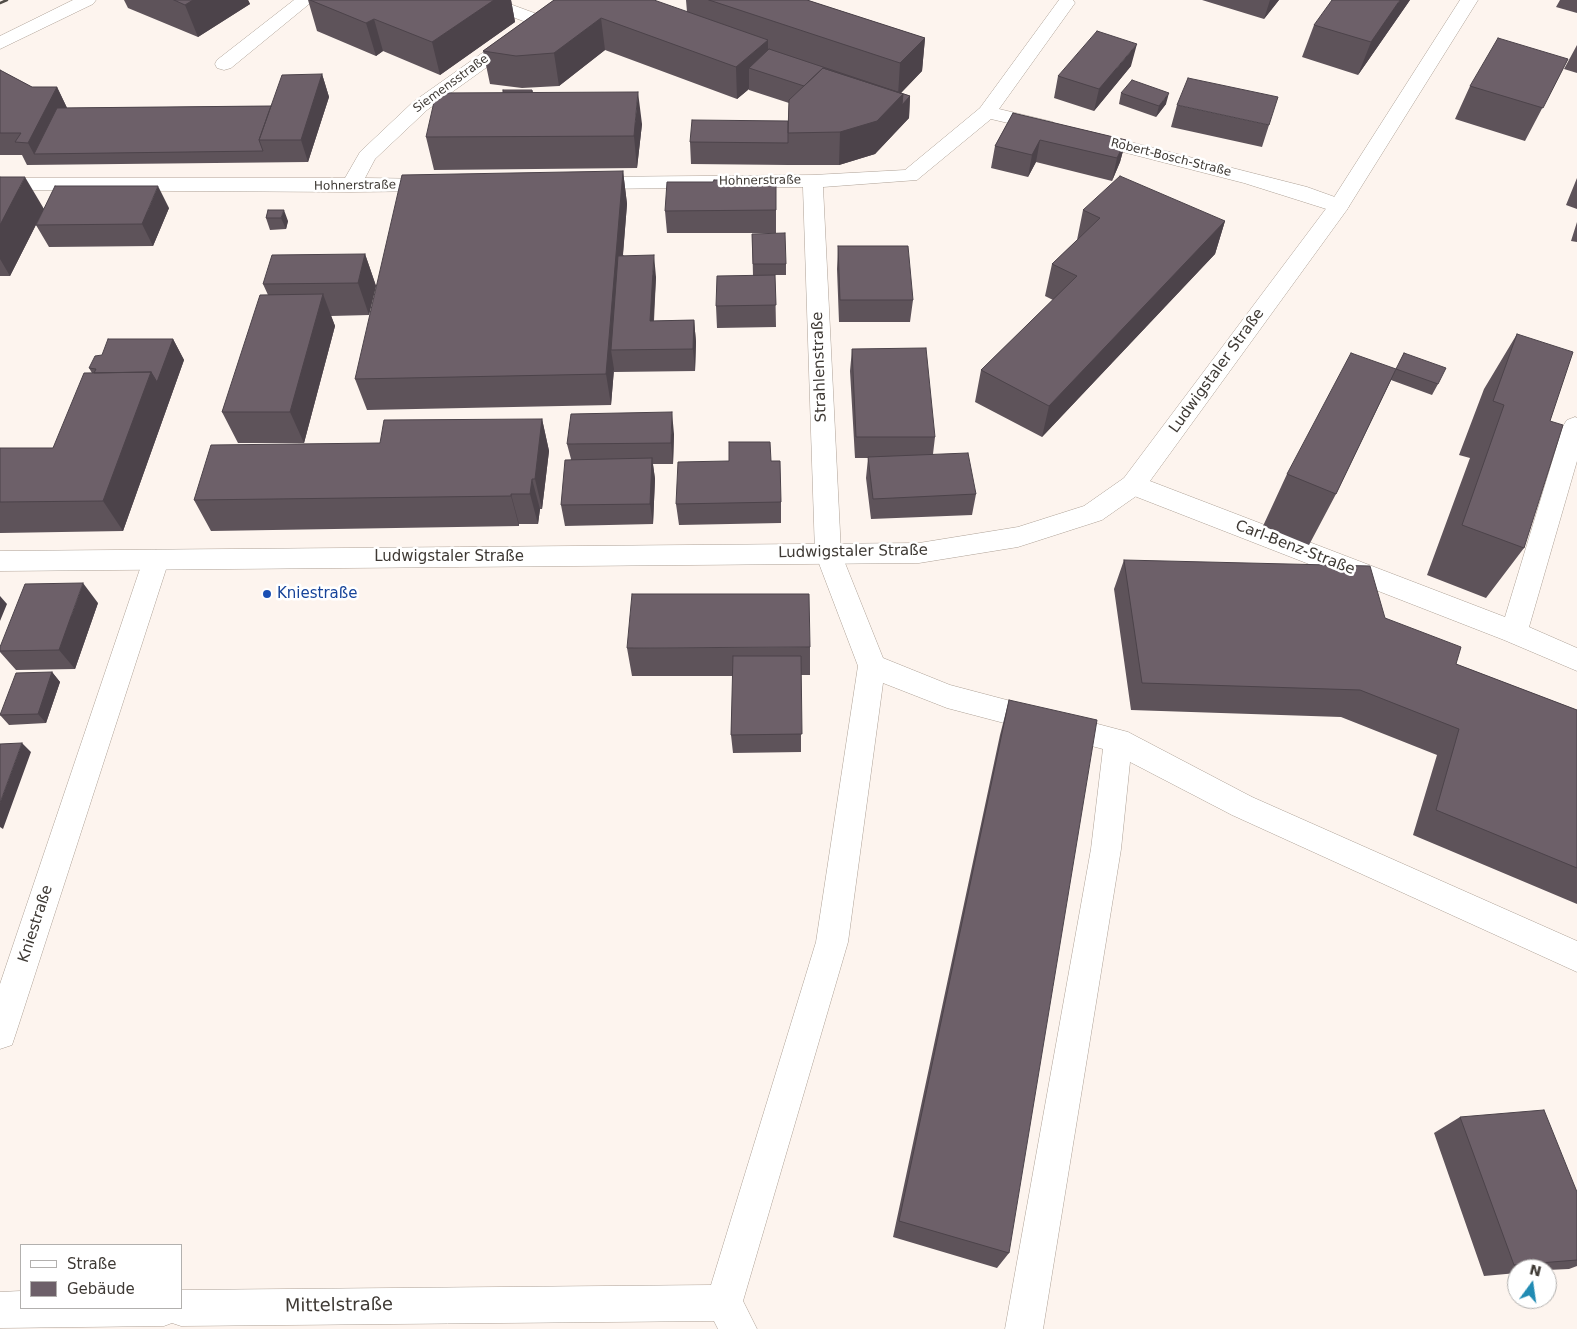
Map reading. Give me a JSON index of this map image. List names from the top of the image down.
{
  "streets": {
    "street": [
      "Siemensstraße",
      "Robert-Bosch-Straße",
      "Hohnerstraße",
      "Strahlenstraße",
      "Ludwigstaler Straße",
      "Carl-Benz-Straße",
      "Kniestraße",
      "Mittelstraße"
    ]
  },
  "crossings": [
    ["Siemensstraße", "Hohnerstraße"],
    ["Robert-Bosch-Straße", "Hohnerstraße"],
    ["Robert-Bosch-Straße", "Ludwigstaler Straße"],
    ["Hohnerstraße", "Strahlenstraße"],
    ["Strahlenstraße", "Ludwigstaler Straße"],
    ["Ludwigstaler Straße", "Carl-Benz-Straße"],
    ["Ludwigstaler Straße", "Kniestraße"]
  ],
  "places": ["Kniestraße"],
  "legend": ["Straße", "Gebäude"],
  "north": "top"
}
